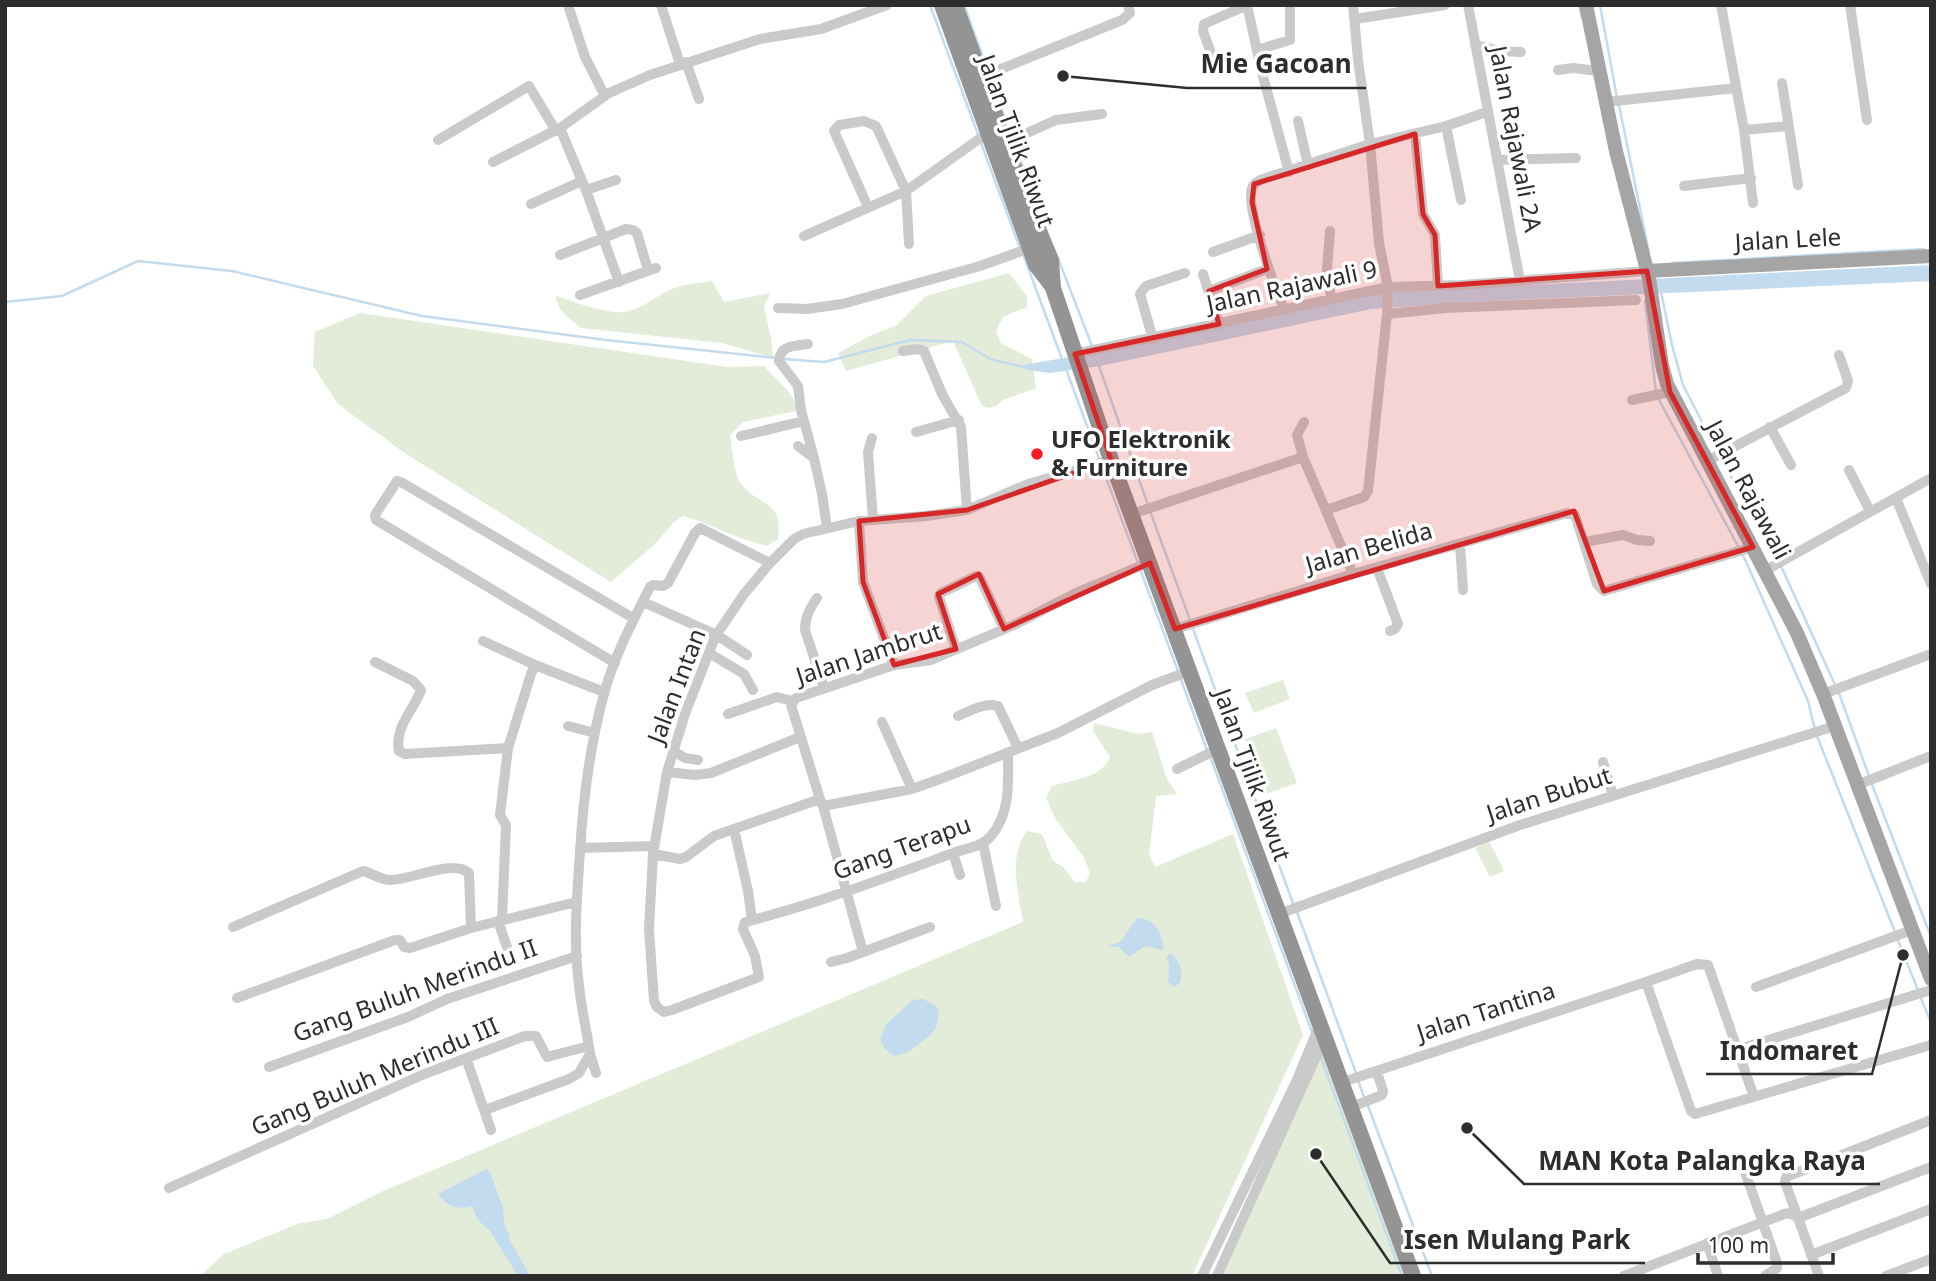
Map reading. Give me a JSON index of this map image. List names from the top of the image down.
{
  "streets": {
    "highway": ["Jalan Tjilik Riwut"],
    "main road": ["Jalan Lele", "Jalan Rajawali"],
    "street": [
      "Jalan Rajawali 2A",
      "Jalan Rajawali 9",
      "Jalan Belida",
      "Jalan Jambrut",
      "Jalan Intan",
      "Jalan Bubut",
      "Gang Terapu",
      "Gang Buluh Merindu II",
      "Jalan Tantina",
      "Gang Buluh Merindu III"
    ]
  },
  "crossings": [
    ["Jalan Rajawali 2A", "Jalan Rajawali 9"],
    ["Jalan Tjilik Riwut", "Jalan Rajawali 9"],
    ["Jalan Tjilik Riwut", "Jalan Belida"],
    ["Jalan Tjilik Riwut", "Jalan Jambrut"],
    ["Jalan Tjilik Riwut", "Jalan Intan"],
    ["Jalan Tjilik Riwut", "Jalan Bubut"],
    ["Jalan Tjilik Riwut", "Jalan Tantina"],
    ["Jalan Lele", "Jalan Rajawali 9"],
    ["Jalan Lele", "Jalan Rajawali"],
    ["Jalan Rajawali 9", "Jalan Rajawali"],
    ["Jalan Rajawali", "Jalan Bubut"],
    ["Jalan Jambrut", "Gang Terapu"],
    ["Jalan Intan", "Gang Terapu"]
  ],
  "places": [
    "Mie Gacoan",
    "UFO Elektronik & Furniture",
    "Indomaret",
    "MAN Kota Palangka Raya",
    "Isen Mulang Park"
  ],
  "scale_bar": "100 m"
}
